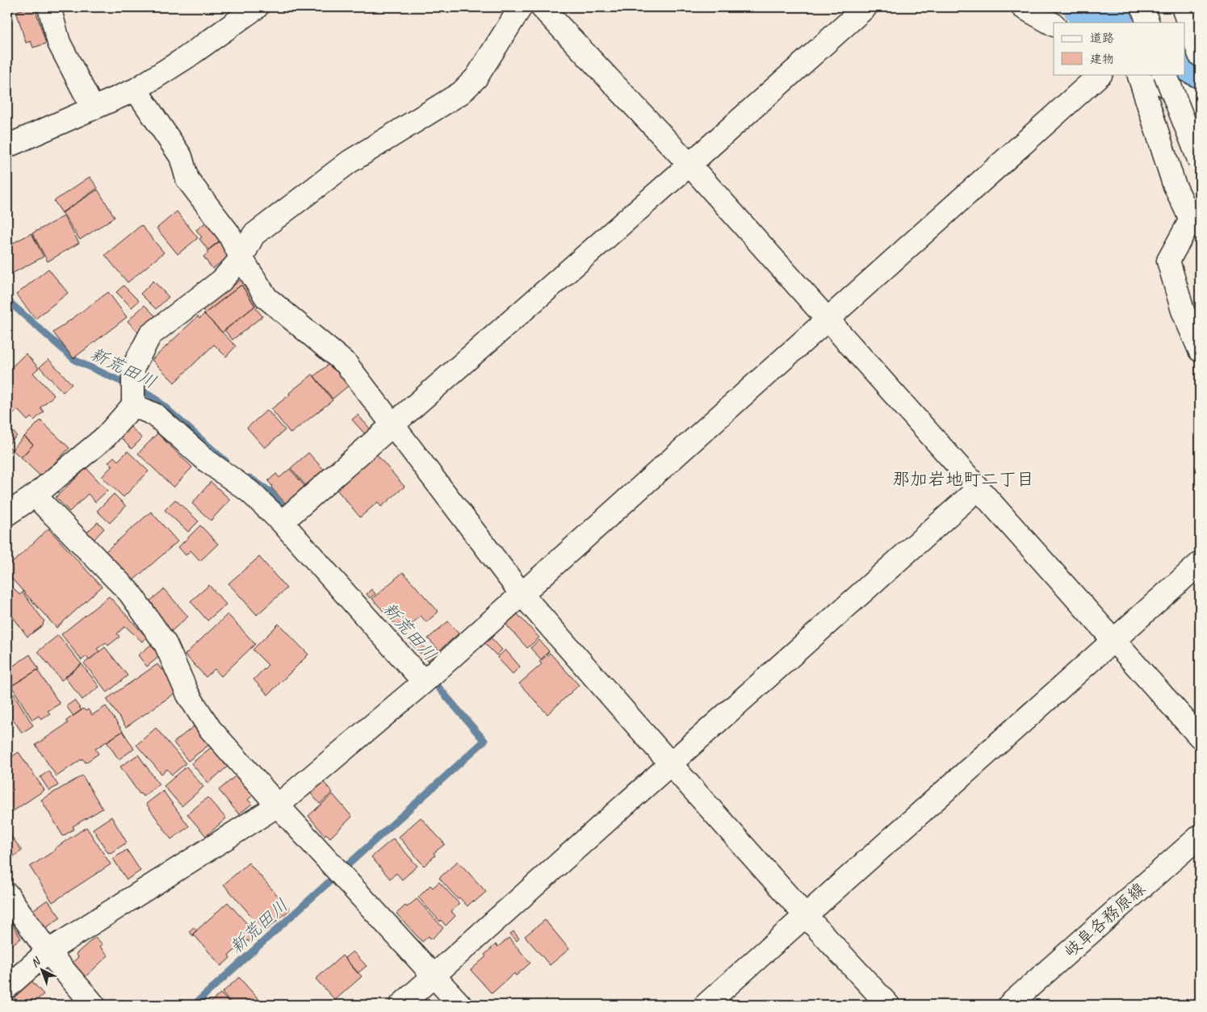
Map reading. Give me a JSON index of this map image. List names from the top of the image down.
{
  "streets": {
    "main road": ["岐阜各務原線"]
  },
  "districts": ["那加岩地町二丁目"],
  "water": ["新荒田川"],
  "legend": ["道路", "建物"],
  "north": "top left"
}
